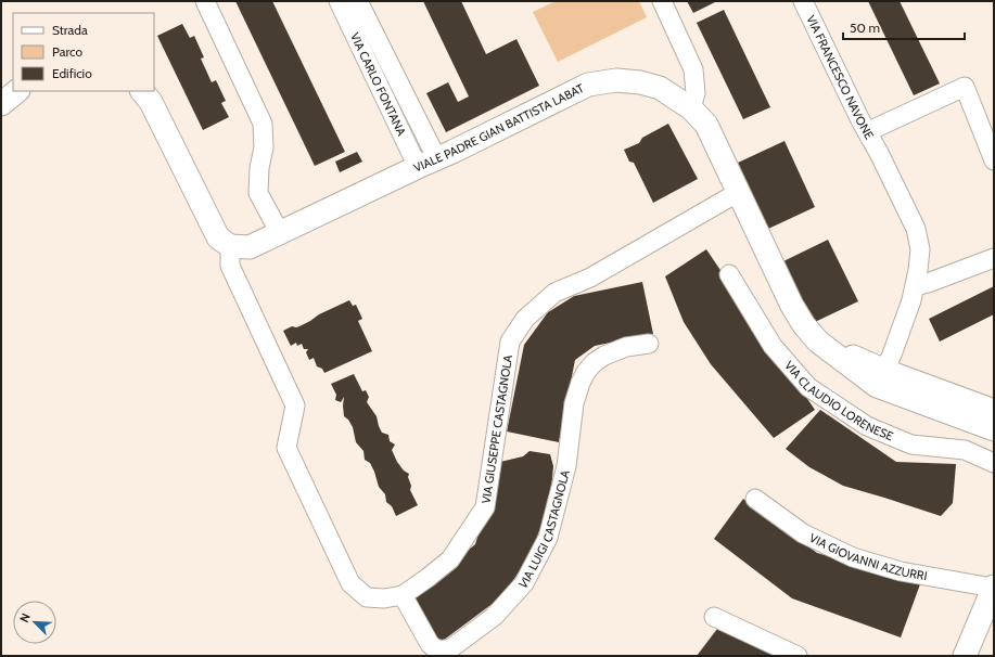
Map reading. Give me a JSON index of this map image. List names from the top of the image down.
{
  "streets": {
    "street": [
      "VIA FRANCESCO NAVONE",
      "VIA CARLO FONTANA",
      "VIALE PADRE GIAN BATTISTA LABAT",
      "VIA CLAUDIO LORENESE",
      "VIA GIUSEPPE CASTAGNOLA",
      "VIA LUIGI CASTAGNOLA",
      "VIA GIOVANNI AZZURRI"
    ]
  },
  "crossings": [
    ["VIA FRANCESCO NAVONE", "VIALE PADRE GIAN BATTISTA LABAT"],
    ["VIA CARLO FONTANA", "VIALE PADRE GIAN BATTISTA LABAT"],
    ["VIALE PADRE GIAN BATTISTA LABAT", "VIA GIUSEPPE CASTAGNOLA"],
    ["VIA GIUSEPPE CASTAGNOLA", "VIA LUIGI CASTAGNOLA"]
  ],
  "legend": ["Strada", "Parco", "Edificio"],
  "scale_bar": "50 m",
  "north": "top left"
}
